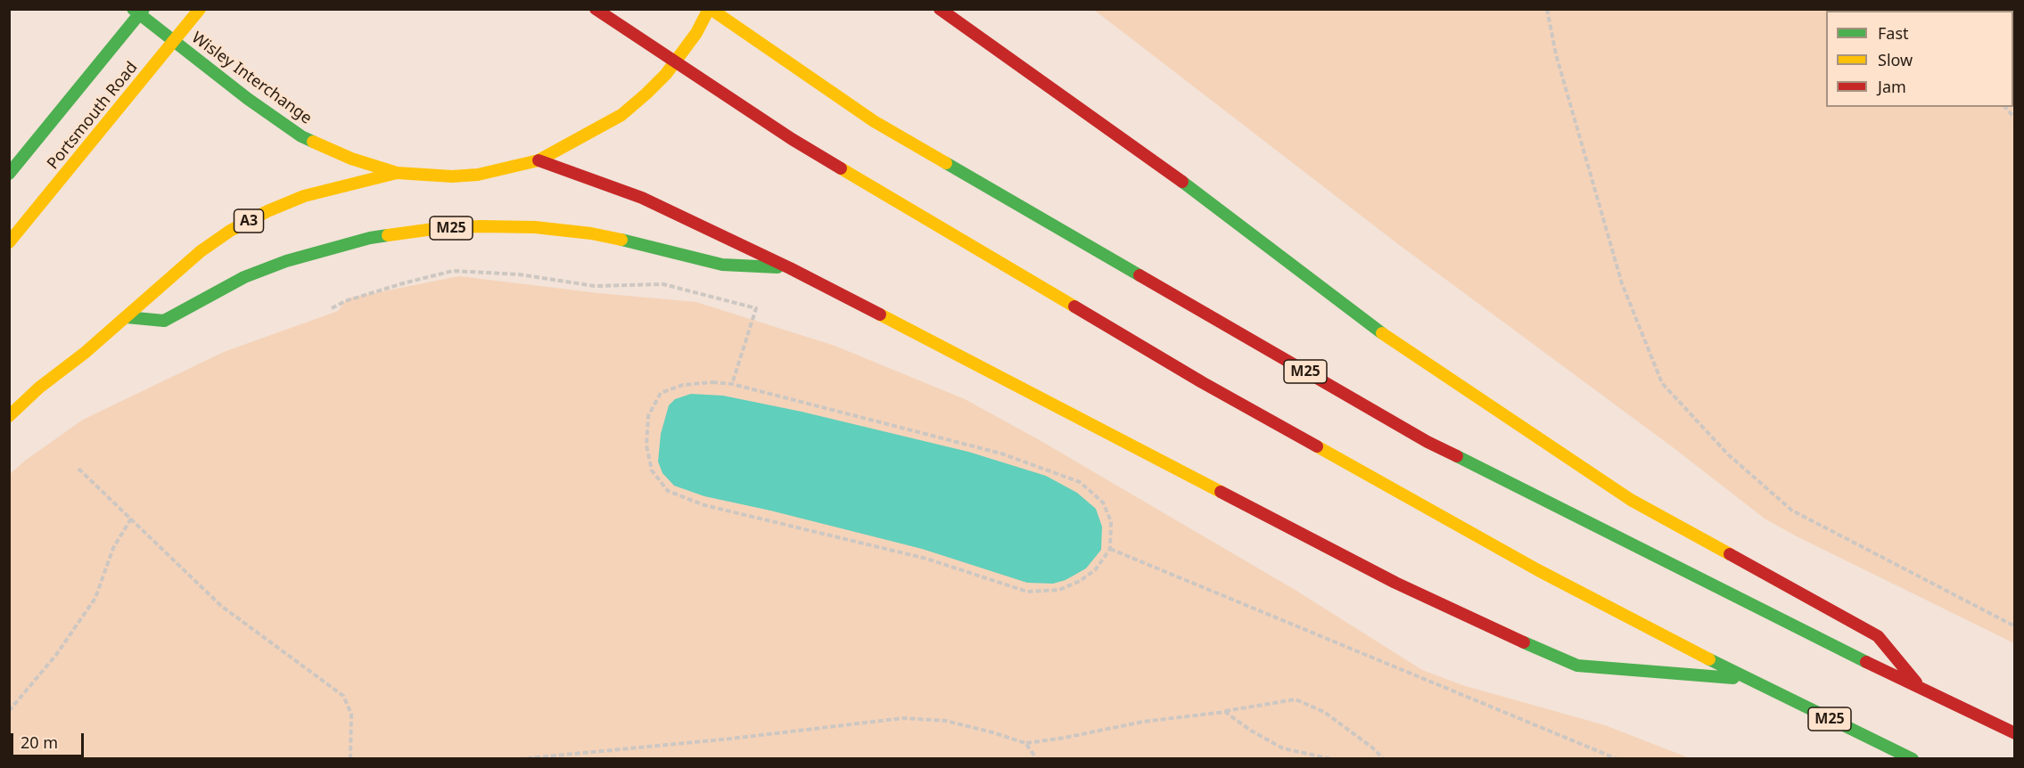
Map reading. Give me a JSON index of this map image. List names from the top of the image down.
{
  "streets": {
    "highway": [
      "Wisley Interchange",
      "Portsmouth Road",
      "A3",
      "M25"
    ]
  },
  "crossings": [
    ["Wisley Interchange", "A3"],
    ["Wisley Interchange", "M25"],
    ["A3", "M25"]
  ],
  "legend": ["Fast", "Slow", "Jam"],
  "scale_bar": "20 m"
}
